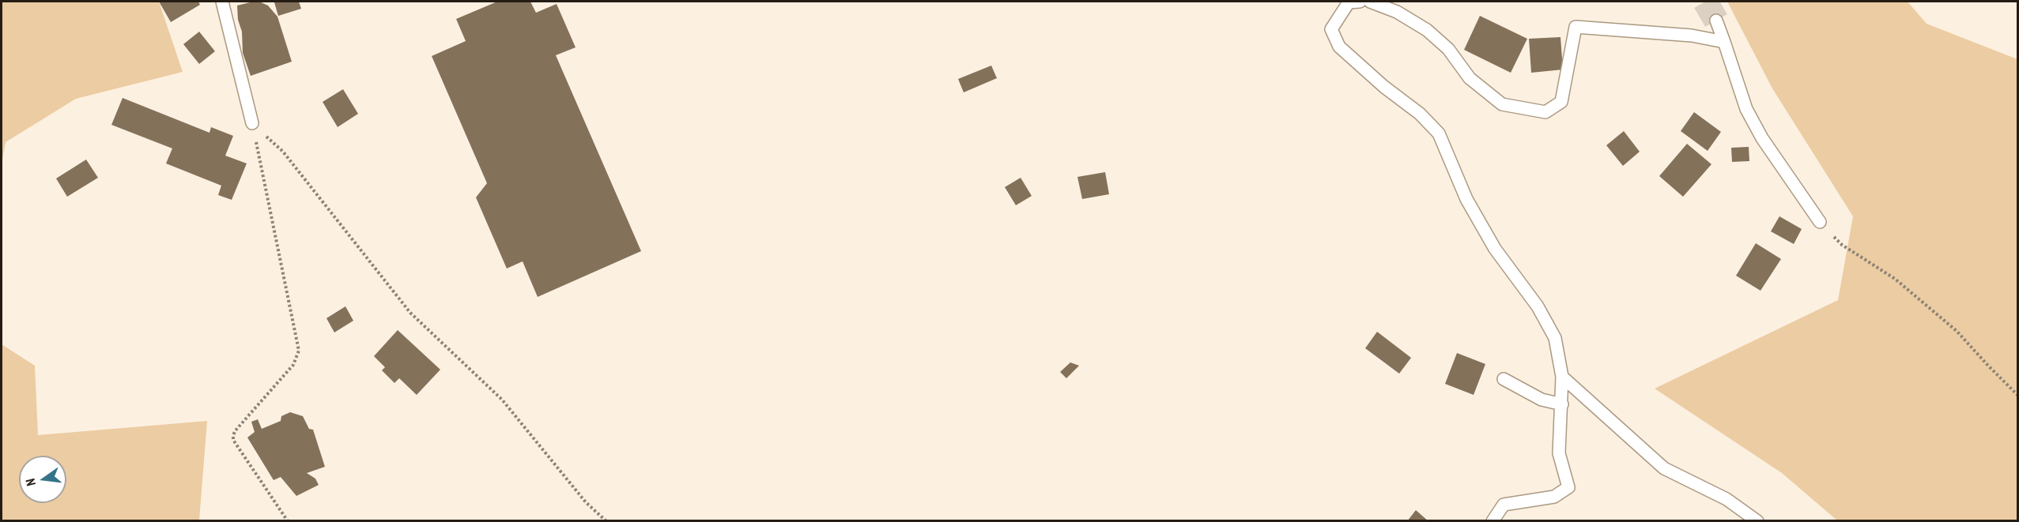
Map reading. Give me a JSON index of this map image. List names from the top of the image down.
{
  "north": "left"
}
